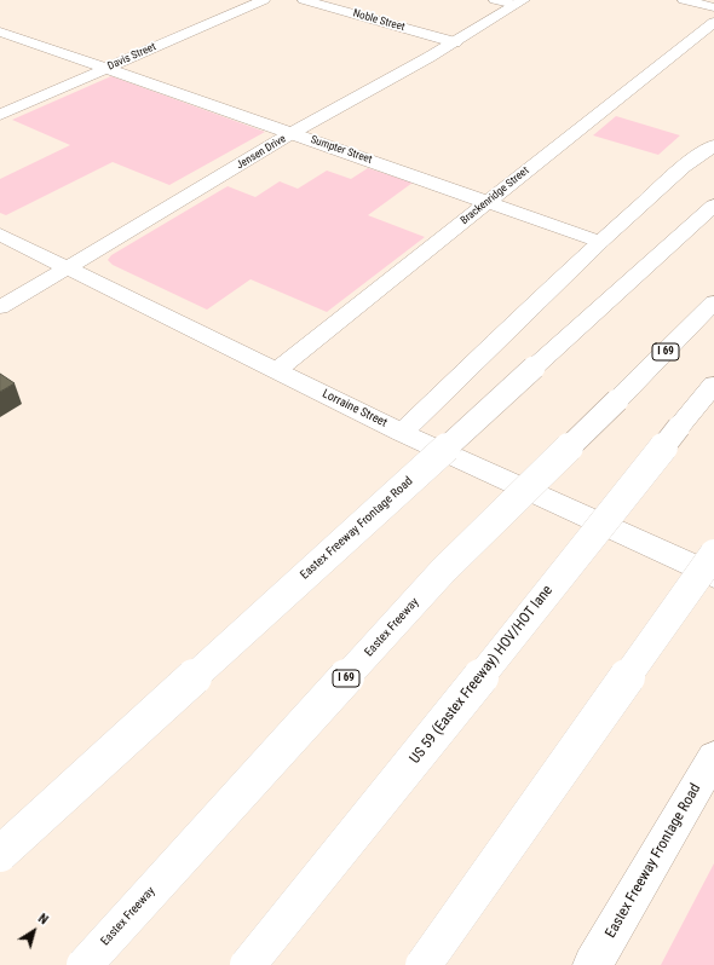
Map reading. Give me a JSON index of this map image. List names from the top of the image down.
{
  "streets": {
    "main road": [
      "Noble Street",
      "Davis Street",
      "Sumpter Street",
      "Jensen Drive",
      "Brackenridge Street",
      "I 69",
      "Lorraine Street",
      "Eastex Freeway Frontage Road",
      "Eastex Freeway",
      "US 59 (Eastex Freeway) HOV/HOT lane"
    ]
  },
  "crossings": [
    ["Noble Street", "Jensen Drive"],
    ["Davis Street", "Sumpter Street"],
    ["Sumpter Street", "Jensen Drive"],
    ["Sumpter Street", "Brackenridge Street"],
    ["Jensen Drive", "Lorraine Street"],
    ["Brackenridge Street", "Lorraine Street"]
  ],
  "north": "top right"
}
